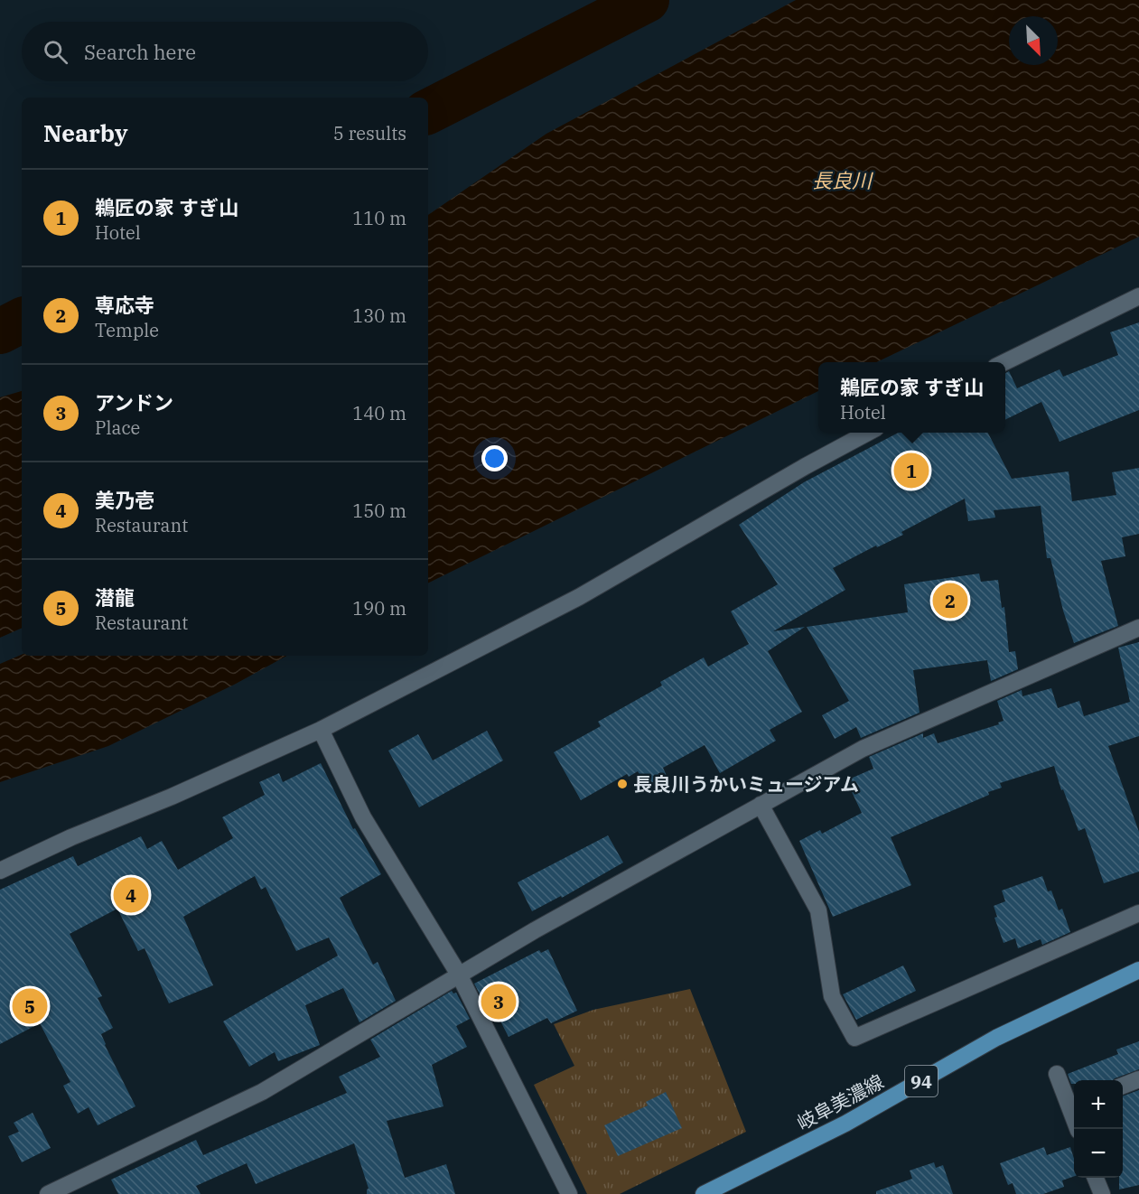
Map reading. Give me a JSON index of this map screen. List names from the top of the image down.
{
  "streets": {
    "main road": ["94", "岐阜美濃線"]
  },
  "water": ["長良川"],
  "places": ["長良川うかいミュージアム"],
  "north": "bottom right",
  "page": {
    "search": "Search here",
    "heading": ["Nearby", "5 results"],
    "list": [
      {
        "mark": "1",
        "name": "鵜匠の家 すぎ山",
        "note": "Hotel",
        "value": "110 m"
      },
      {
        "mark": "2",
        "name": "専応寺",
        "note": "Temple",
        "value": "130 m"
      },
      {
        "mark": "3",
        "name": "アンドン",
        "note": "Place",
        "value": "140 m"
      },
      {
        "mark": "4",
        "name": "美乃壱",
        "note": "Restaurant",
        "value": "150 m"
      },
      {
        "mark": "5",
        "name": "潜龍",
        "note": "Restaurant",
        "value": "190 m"
      }
    ],
    "popup": ["鵜匠の家 すぎ山", "Hotel"],
    "pins": [
      "1",
      "2",
      "4",
      "3",
      "5"
    ],
    "map_buttons": ["+", "−"]
  }
}
